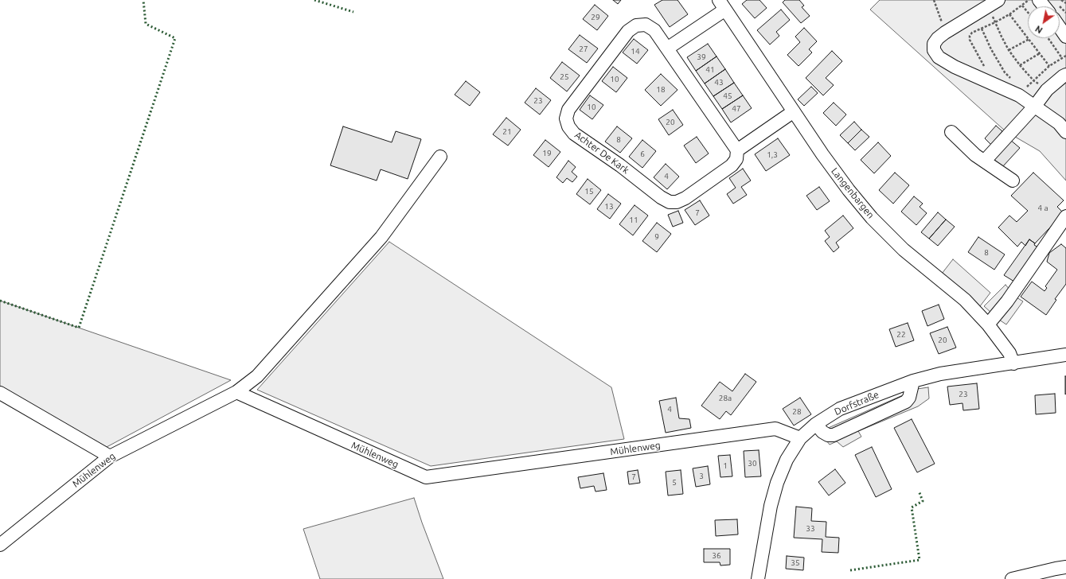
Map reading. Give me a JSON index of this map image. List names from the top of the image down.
{
  "streets": {
    "street": [
      "Achter De Kark",
      "Langenbargen",
      "Dorfstraße",
      "Mühlenweg"
    ]
  },
  "crossings": [
    ["Langenbargen", "Dorfstraße"],
    ["Dorfstraße", "Mühlenweg"]
  ],
  "house_numbers": [
    "29",
    "27",
    "14",
    "39",
    "41",
    "25",
    "10",
    "43",
    "18",
    "45",
    "23",
    "10",
    "47",
    "20",
    "21",
    "8",
    "19",
    "6",
    "1,3",
    "4",
    "15",
    "13",
    "4 a",
    "7",
    "11",
    "9",
    "8",
    "22",
    "20",
    "23",
    "28a",
    "4",
    "28",
    "30",
    "1",
    "3",
    "7",
    "5",
    "33",
    "36",
    "35"
  ],
  "north": "bottom left"
}
